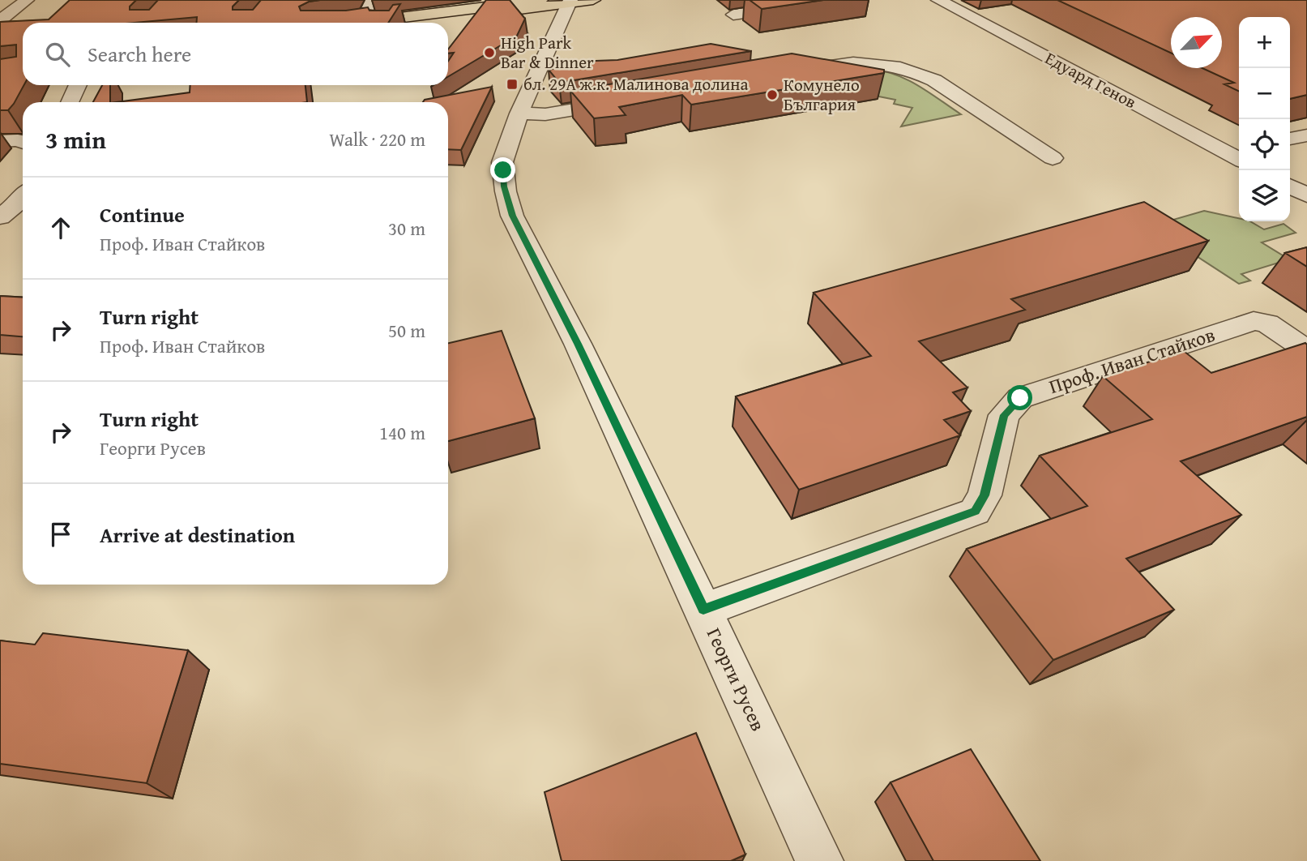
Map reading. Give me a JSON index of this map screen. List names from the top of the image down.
{
  "streets": {
    "street": ["Едуард Генов", "Проф. Иван Стайков", "Георги Русев"]
  },
  "crossings": [
    ["Проф. Иван Стайков", "Георги Русев"]
  ],
  "places": {
    "other": ["High Park Bar & Dinner", "Комунело България"],
    "transit": ["бл. 29А ж.к. Малинова долина"]
  },
  "north": "top right",
  "page": {
    "map_buttons": ["+", "−"],
    "search": "Search here",
    "heading": ["3 min", "Walk · 220 m"],
    "list": [
      ["Continue", "Проф. Иван Стайков", "30 m"],
      ["Turn right", "Проф. Иван Стайков", "50 m"],
      ["Turn right", "Георги Русев", "140 m"],
      "Arrive at destination"
    ]
  }
}
